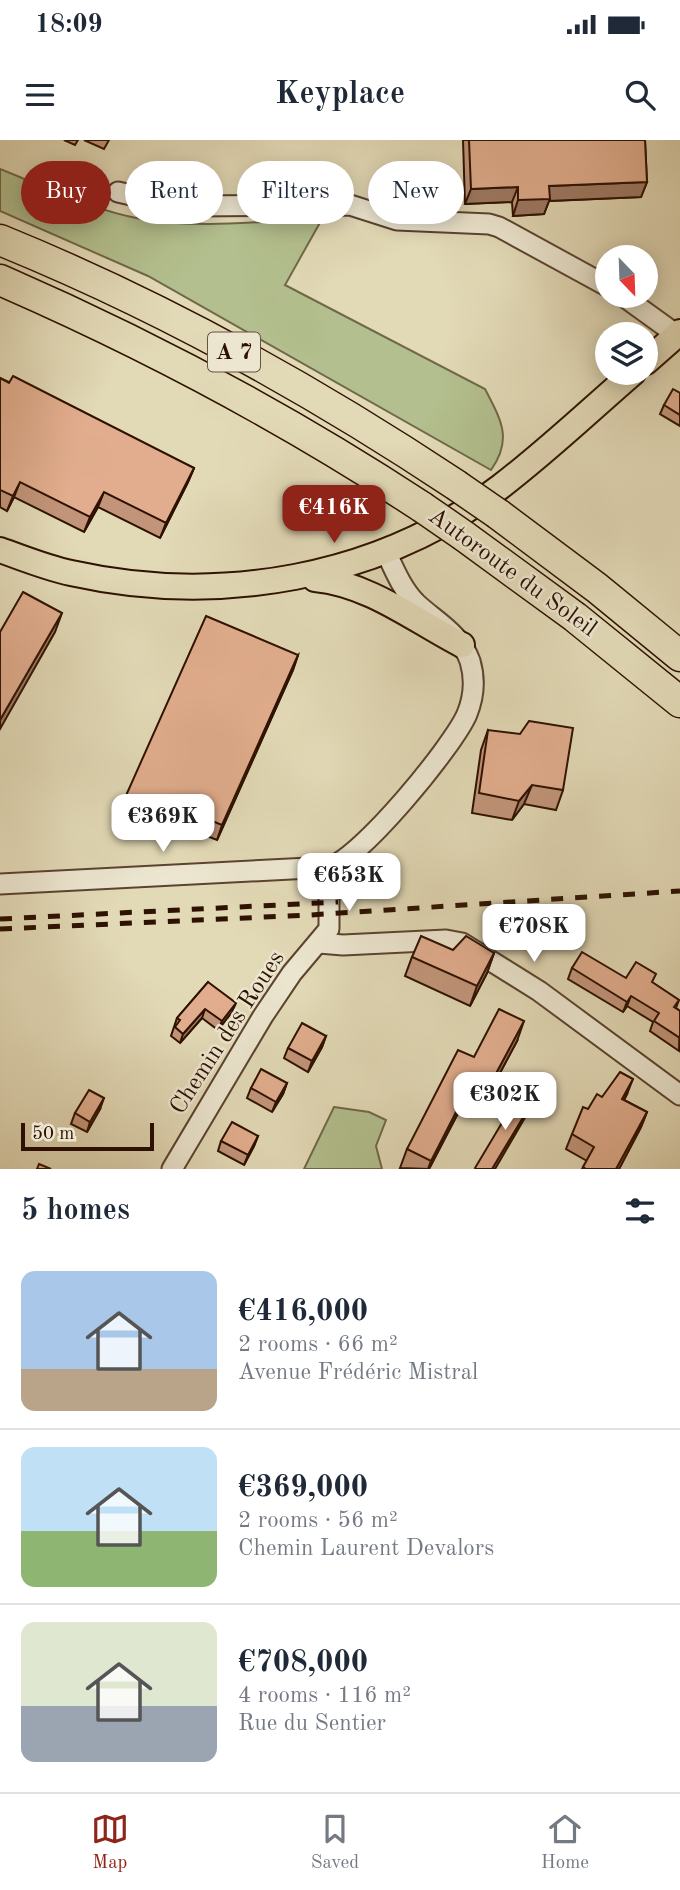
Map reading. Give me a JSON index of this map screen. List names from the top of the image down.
{
  "streets": {
    "highway": ["A 7", "Autoroute du Soleil"],
    "street": ["Chemin des Roues"]
  },
  "scale_bar": "50 m",
  "north": "bottom right",
  "page": {
    "status": "18:09",
    "header": "Keyplace",
    "chip": [
      "Buy",
      "Rent",
      "Filters",
      "New"
    ],
    "price": [
      "€416K",
      "€369K",
      "€653K",
      "€708K",
      "€302K"
    ],
    "scale": "50 m",
    "heading": "5 homes",
    "list": [
      {
        "name": "€416,000",
        "note": "2 rooms · 66 m² · Avenue Frédéric Mistral"
      },
      {
        "name": "€369,000",
        "note": "2 rooms · 56 m² · Chemin Laurent Devalors"
      },
      {
        "name": "€708,000",
        "note": "4 rooms · 116 m² · Rue du Sentier"
      }
    ],
    "tabs": ["Map", "Saved", "Home"]
  }
}
